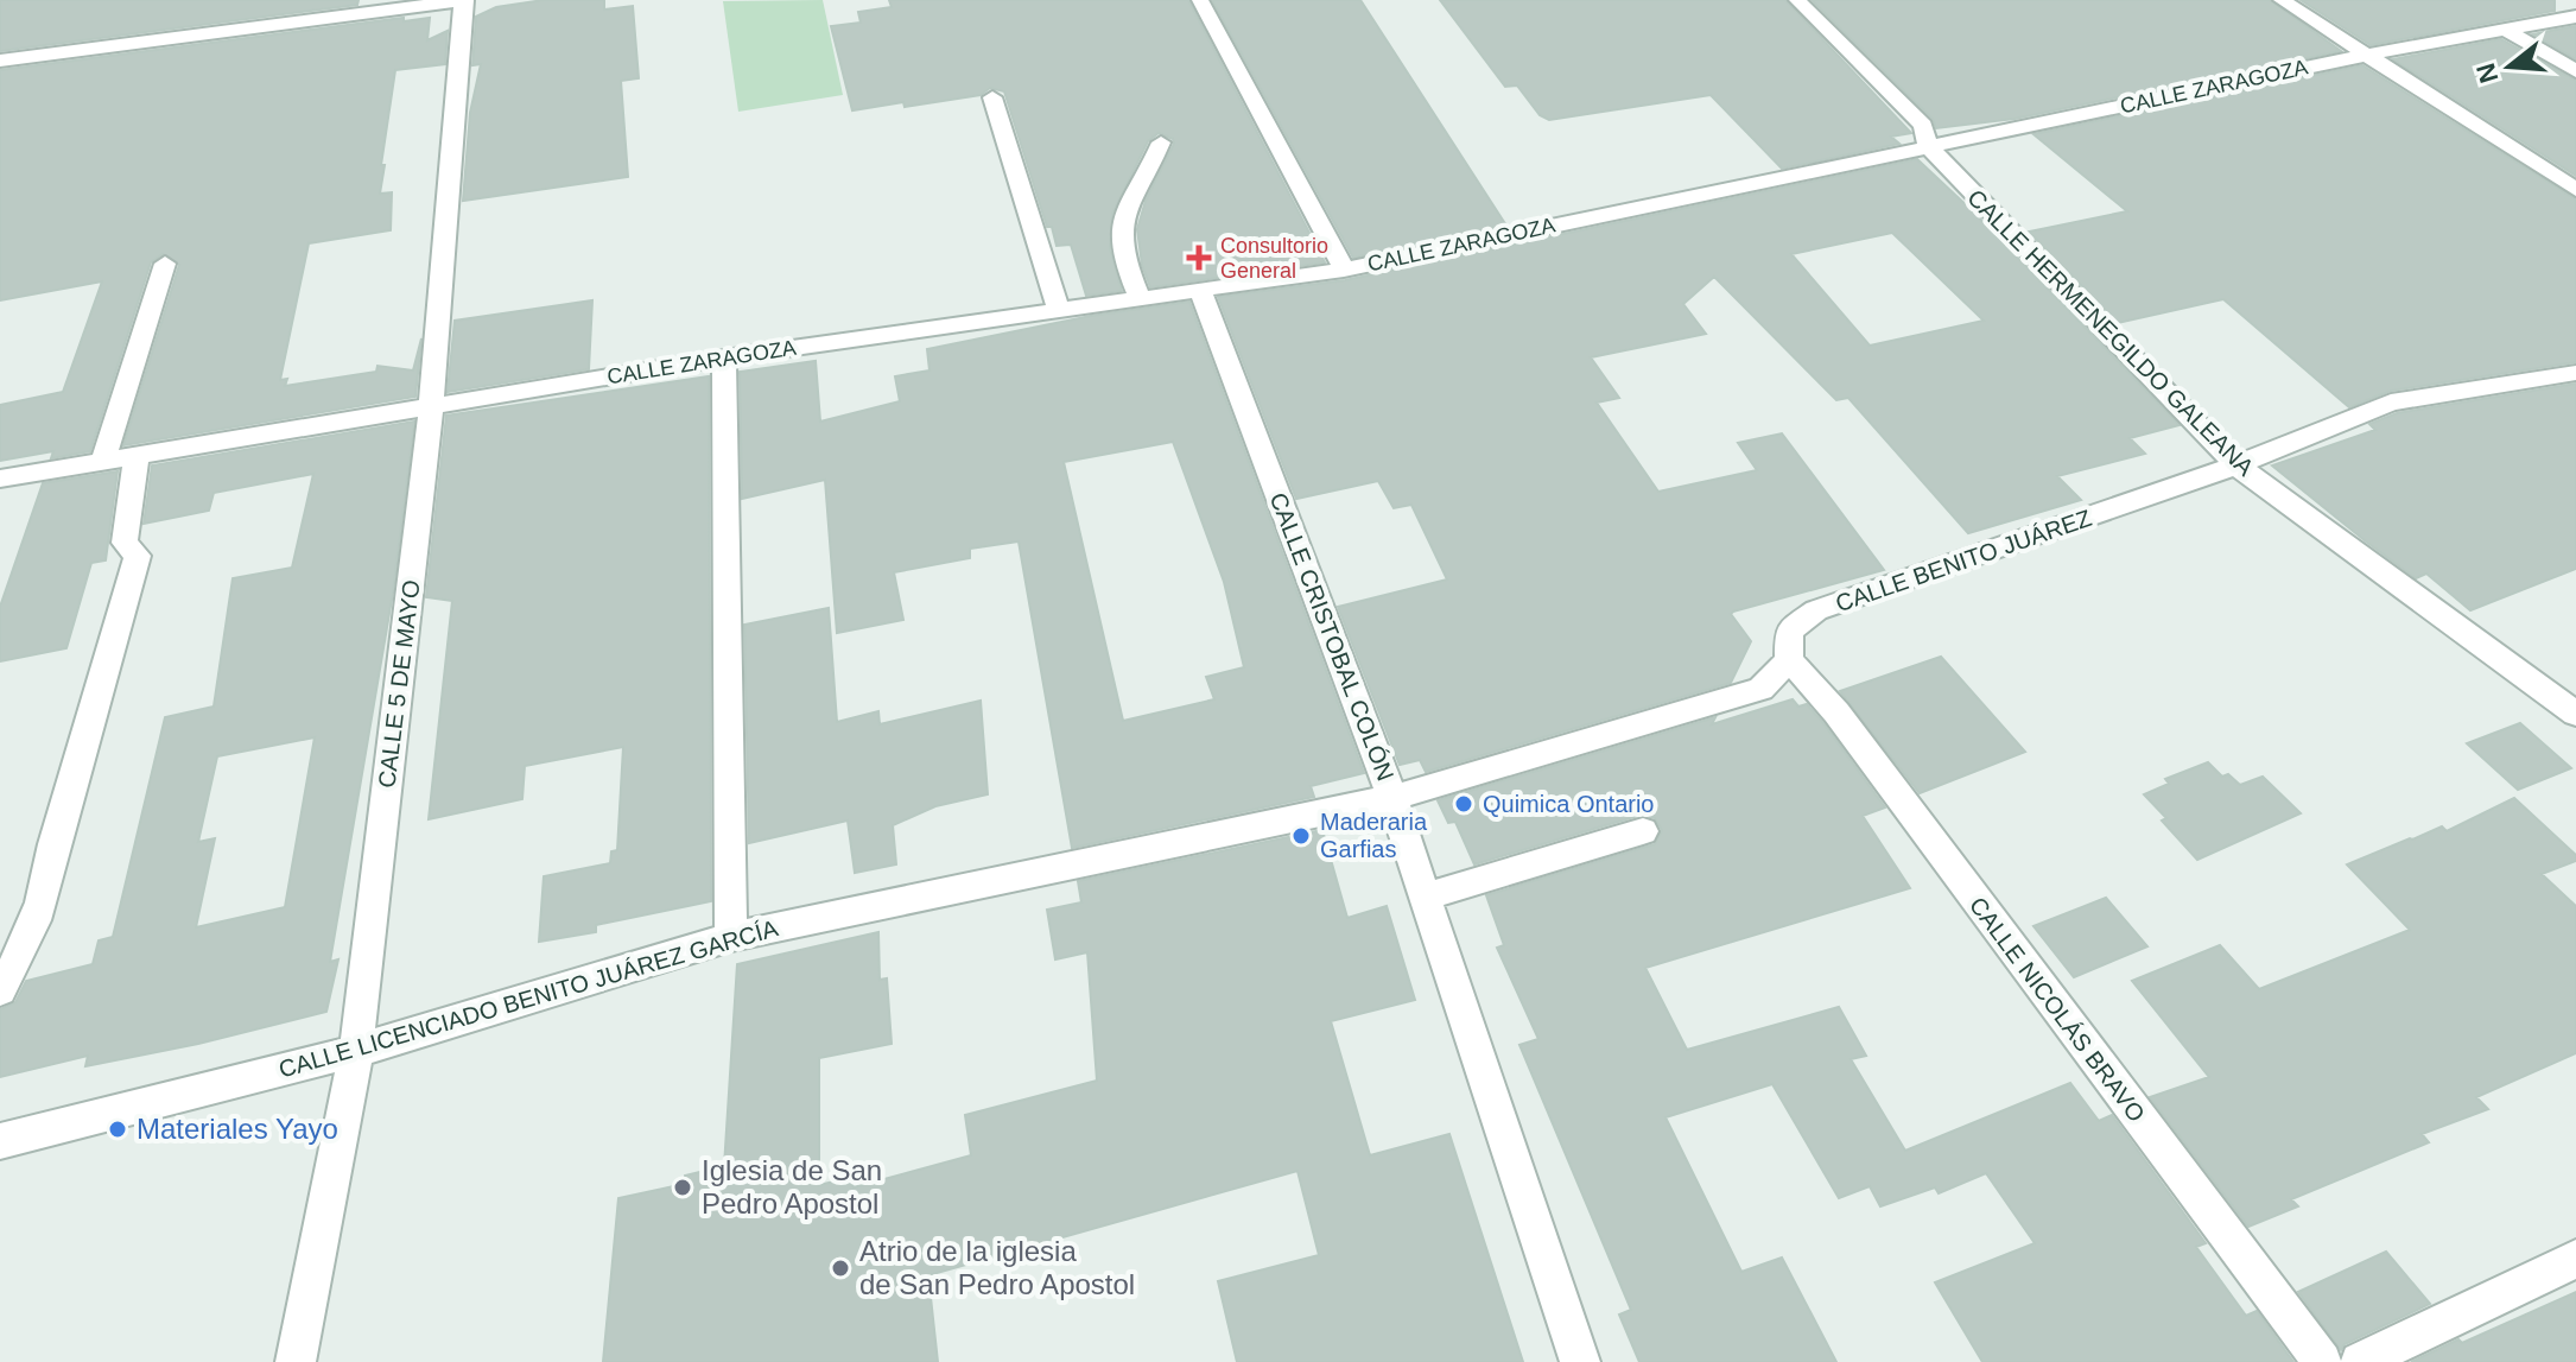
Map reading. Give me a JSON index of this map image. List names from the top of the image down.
{
  "streets": {
    "street": [
      "CALLE ZARAGOZA",
      "CALLE HERMENEGILDO GALEANA",
      "CALLE BENITO JUÁREZ",
      "CALLE CRISTOBAL COLÓN",
      "CALLE 5 DE MAYO",
      "CALLE LICENCIADO BENITO JUÁREZ GARCÍA",
      "CALLE NICOLÁS BRAVO"
    ]
  },
  "crossings": [
    ["CALLE ZARAGOZA", "CALLE HERMENEGILDO GALEANA"],
    ["CALLE ZARAGOZA", "CALLE CRISTOBAL COLÓN"],
    ["CALLE ZARAGOZA", "CALLE 5 DE MAYO"],
    ["CALLE HERMENEGILDO GALEANA", "CALLE BENITO JUÁREZ"],
    ["CALLE BENITO JUÁREZ", "CALLE CRISTOBAL COLÓN"],
    ["CALLE BENITO JUÁREZ", "CALLE LICENCIADO BENITO JUÁREZ GARCÍA"],
    ["CALLE BENITO JUÁREZ", "CALLE NICOLÁS BRAVO"],
    ["CALLE CRISTOBAL COLÓN", "CALLE LICENCIADO BENITO JUÁREZ GARCÍA"],
    ["CALLE 5 DE MAYO", "CALLE LICENCIADO BENITO JUÁREZ GARCÍA"]
  ],
  "places": {
    "health": ["Consultorio General"],
    "other": [
      "Quimica Ontario",
      "Maderaria Garfias",
      "Materiales Yayo",
      "Iglesia de San Pedro Apostol",
      "Atrio de la iglesia de San Pedro Apostol"
    ]
  },
  "north": "left"
}
